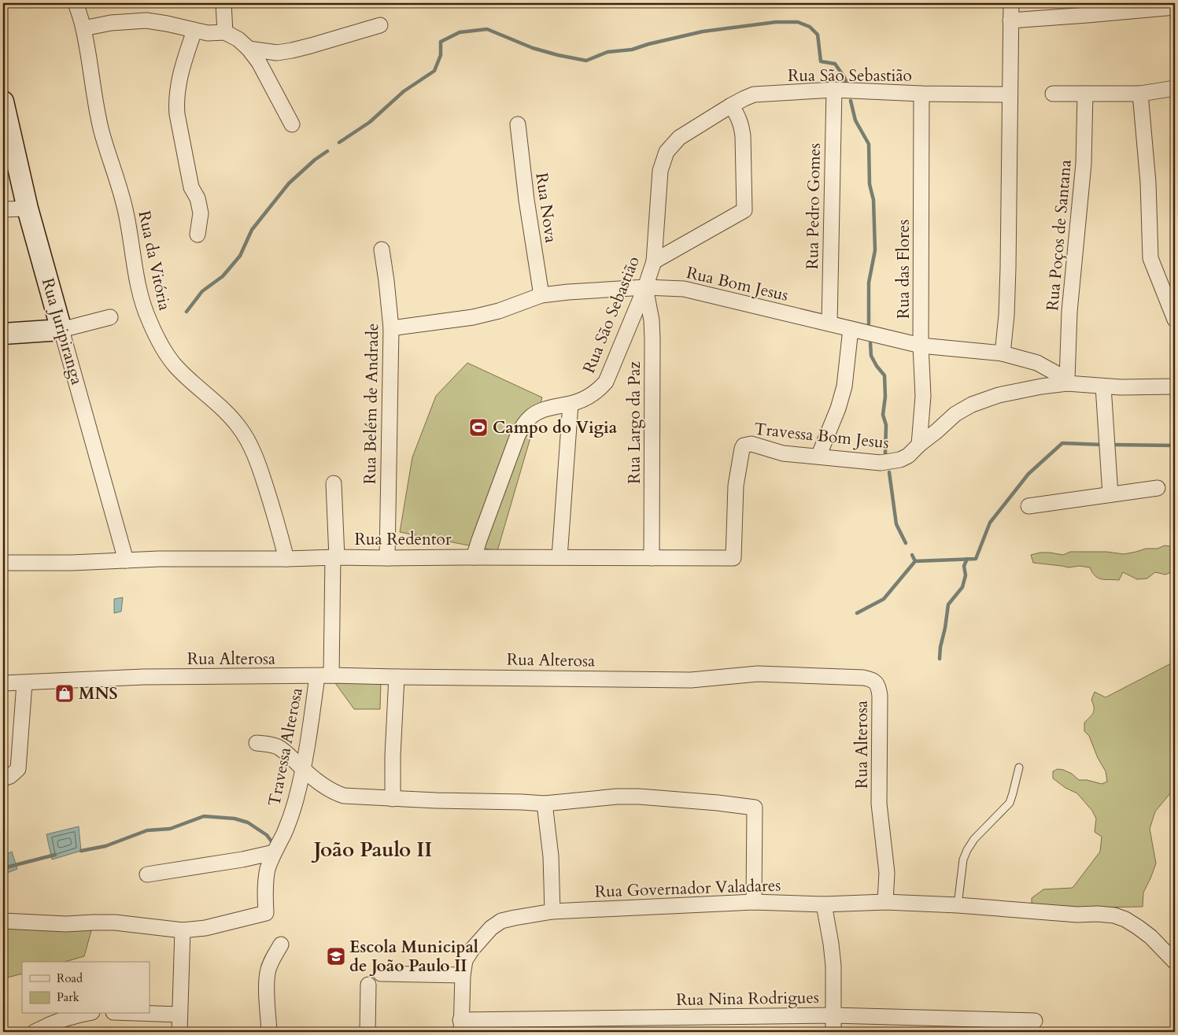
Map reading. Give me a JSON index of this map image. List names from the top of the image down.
{
  "streets": {
    "street": [
      "Rua São Sebastião",
      "Rua Pedro Gomes",
      "Rua Nova",
      "Rua Poços de Santana",
      "Rua da Vitória",
      "Rua das Flores",
      "Rua Bom Jesus",
      "Rua Juripiranga",
      "Rua Belém de Andrade",
      "Rua Largo da Paz",
      "Travessa Bom Jesus",
      "Rua Redentor",
      "Rua Alterosa",
      "Travessa Alterosa",
      "Rua Governador Valadares",
      "Rua Nina Rodrigues"
    ]
  },
  "crossings": [
    ["Rua São Sebastião", "Rua Pedro Gomes"],
    ["Rua São Sebastião", "Rua das Flores"],
    ["Rua São Sebastião", "Rua Bom Jesus"],
    ["Rua São Sebastião", "Rua Largo da Paz"],
    ["Rua São Sebastião", "Rua Redentor"],
    ["Rua Pedro Gomes", "Rua Bom Jesus"],
    ["Rua Nova", "Rua Bom Jesus"],
    ["Rua Poços de Santana", "Rua Bom Jesus"],
    ["Rua Poços de Santana", "Travessa Bom Jesus"],
    ["Rua da Vitória", "Rua Redentor"],
    ["Rua das Flores", "Rua Bom Jesus"],
    ["Rua das Flores", "Travessa Bom Jesus"],
    ["Rua Bom Jesus", "Rua Belém de Andrade"],
    ["Rua Bom Jesus", "Rua Largo da Paz"],
    ["Rua Bom Jesus", "Travessa Bom Jesus"],
    ["Rua Juripiranga", "Rua Redentor"],
    ["Rua Belém de Andrade", "Rua Redentor"],
    ["Rua Largo da Paz", "Rua Redentor"],
    ["Travessa Bom Jesus", "Rua Redentor"],
    ["Rua Redentor", "Travessa Alterosa"],
    ["Rua Alterosa", "Travessa Alterosa"],
    ["Rua Alterosa", "Rua Governador Valadares"],
    ["Rua Governador Valadares", "Rua Nina Rodrigues"]
  ],
  "districts": ["João Paulo II"],
  "places": {
    "sports": ["Campo do Vigia"],
    "shop": ["MNS"],
    "school or university": ["Escola Municipal de João Paulo II"]
  },
  "legend": ["Road", "Park"]
}
